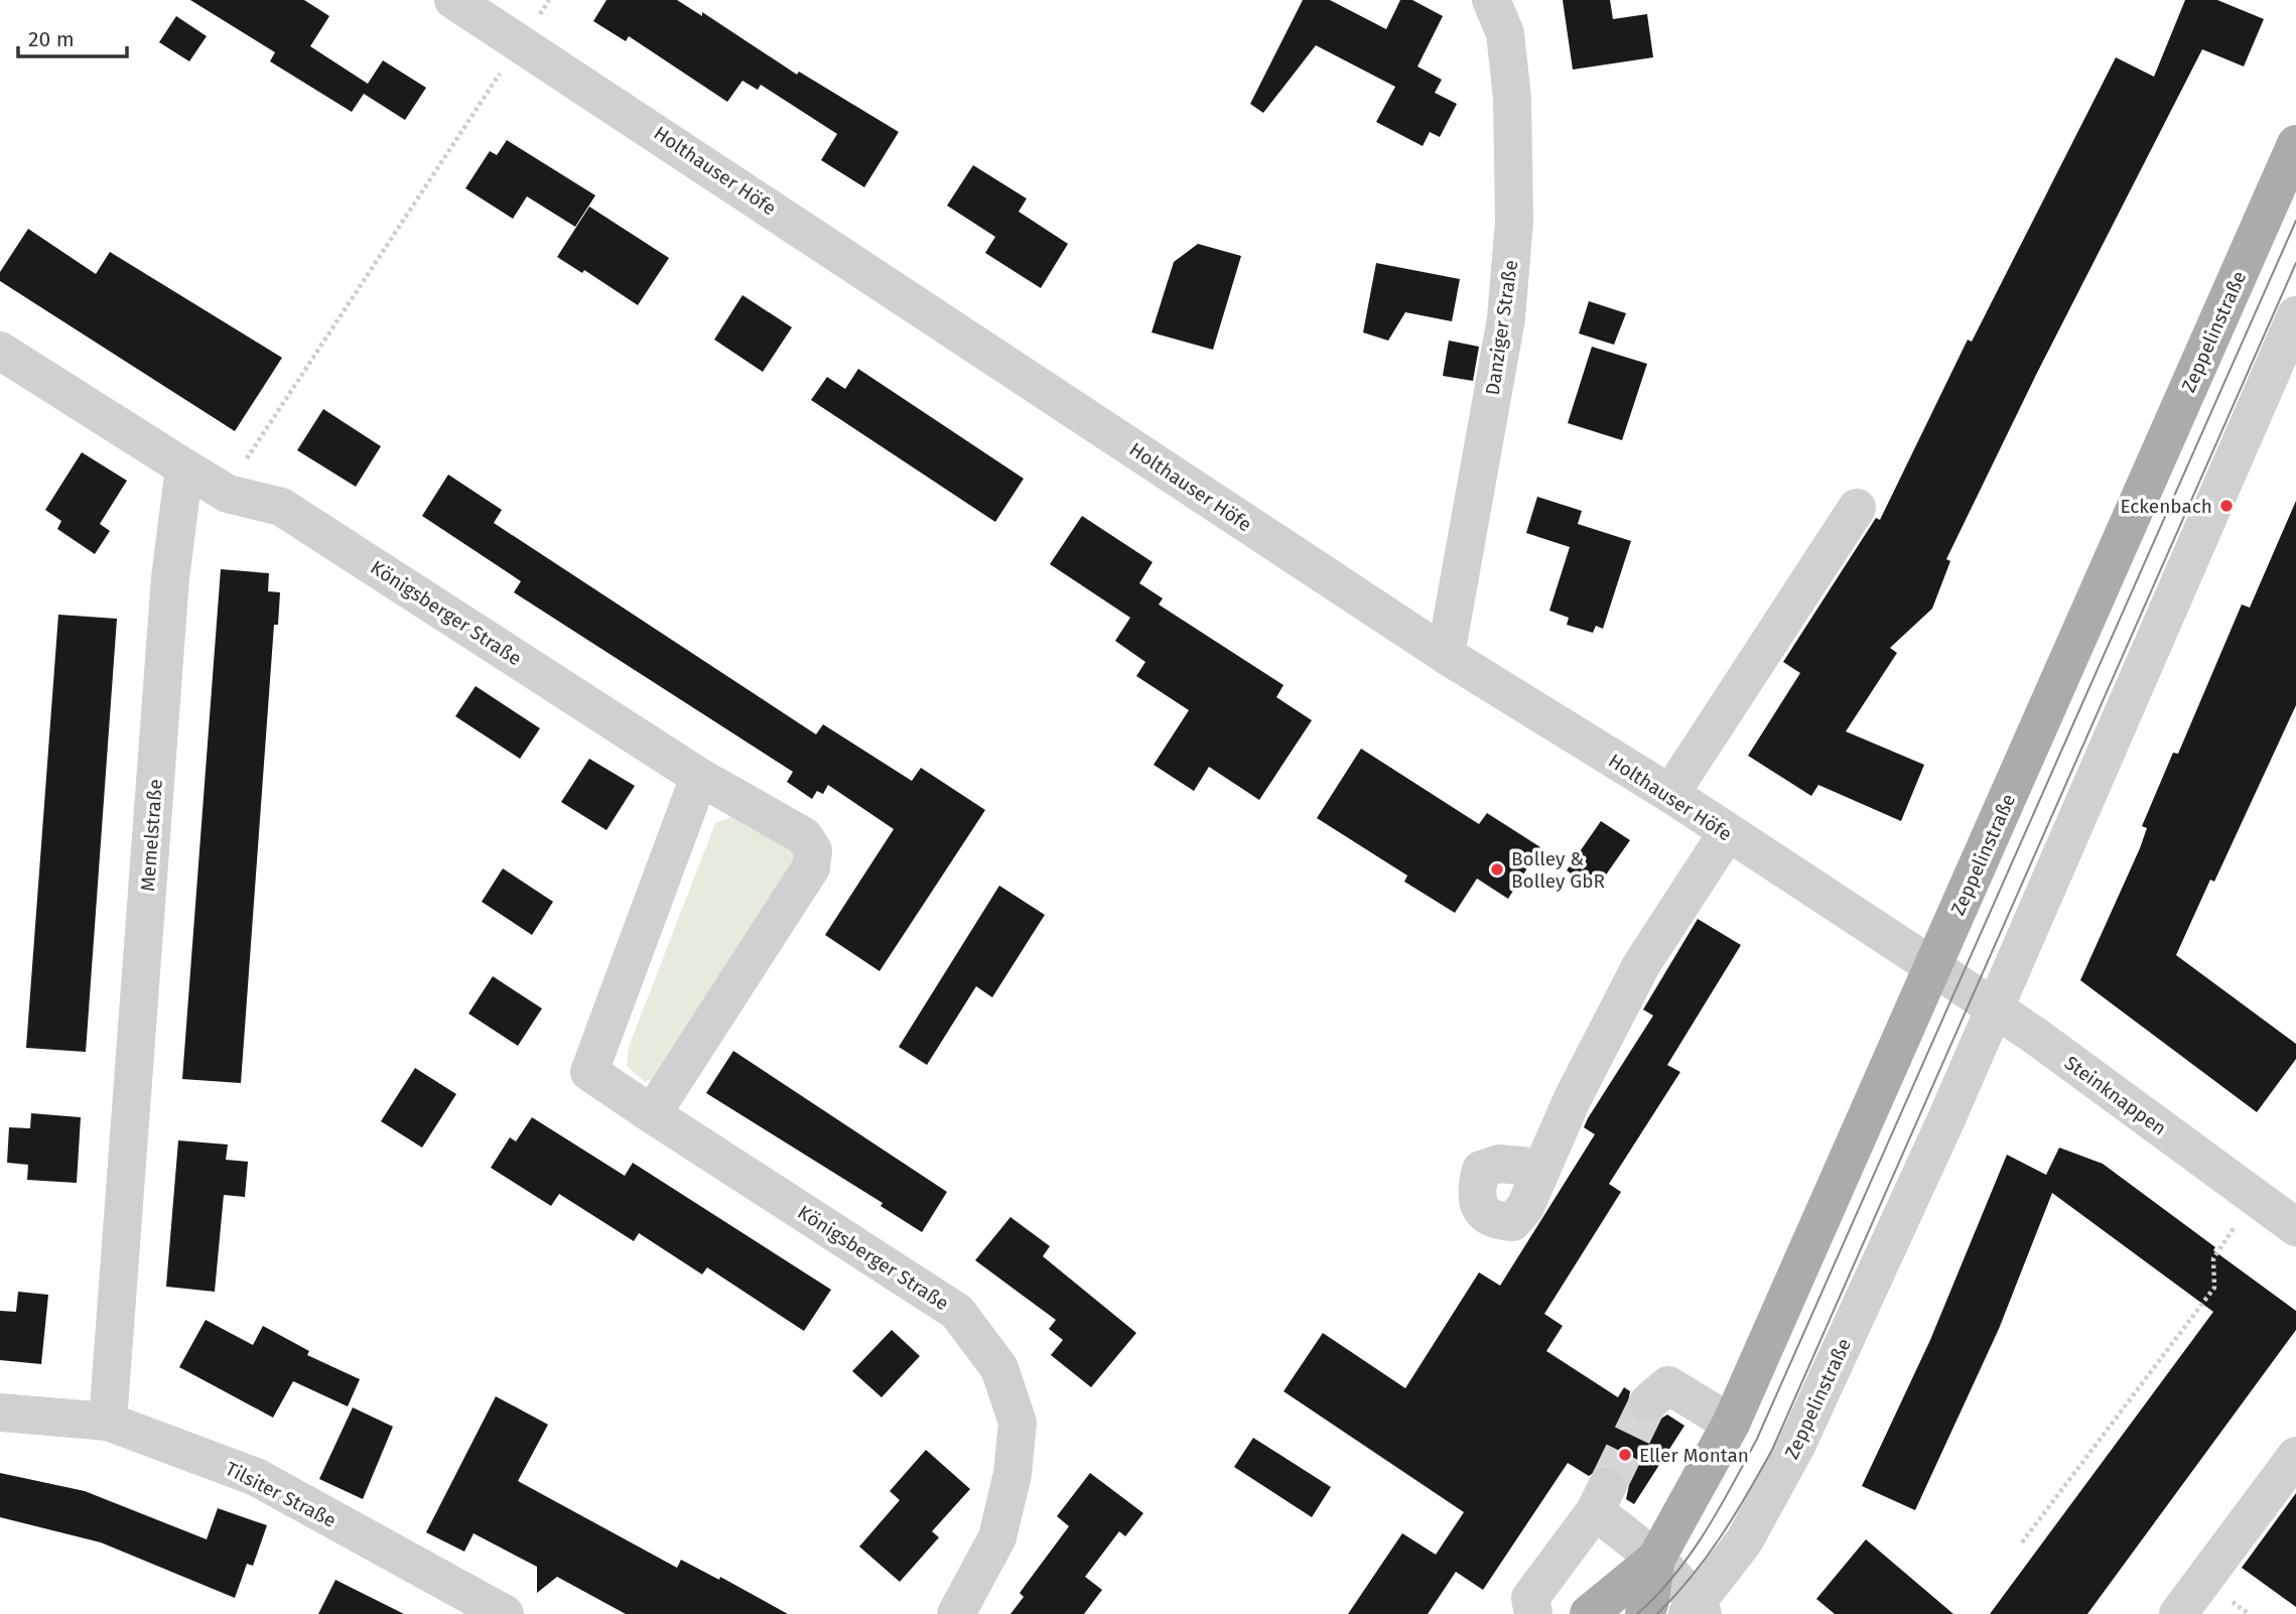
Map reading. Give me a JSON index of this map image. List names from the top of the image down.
{
  "streets": {
    "main road": ["Zeppelinstraße"],
    "street": [
      "Holthauser Höfe",
      "Danziger Straße",
      "Königsberger Straße",
      "Memelstraße",
      "Steinknappen",
      "Tilsiter Straße"
    ]
  },
  "crossings": [
    ["Holthauser Höfe", "Danziger Straße"],
    ["Holthauser Höfe", "Zeppelinstraße"],
    ["Holthauser Höfe", "Steinknappen"],
    ["Zeppelinstraße", "Steinknappen"],
    ["Königsberger Straße", "Memelstraße"],
    ["Memelstraße", "Tilsiter Straße"]
  ],
  "places": ["Eckenbach", "Bolley & Bolley GbR", "Eller Montan"],
  "scale_bar": "20 m"
}
